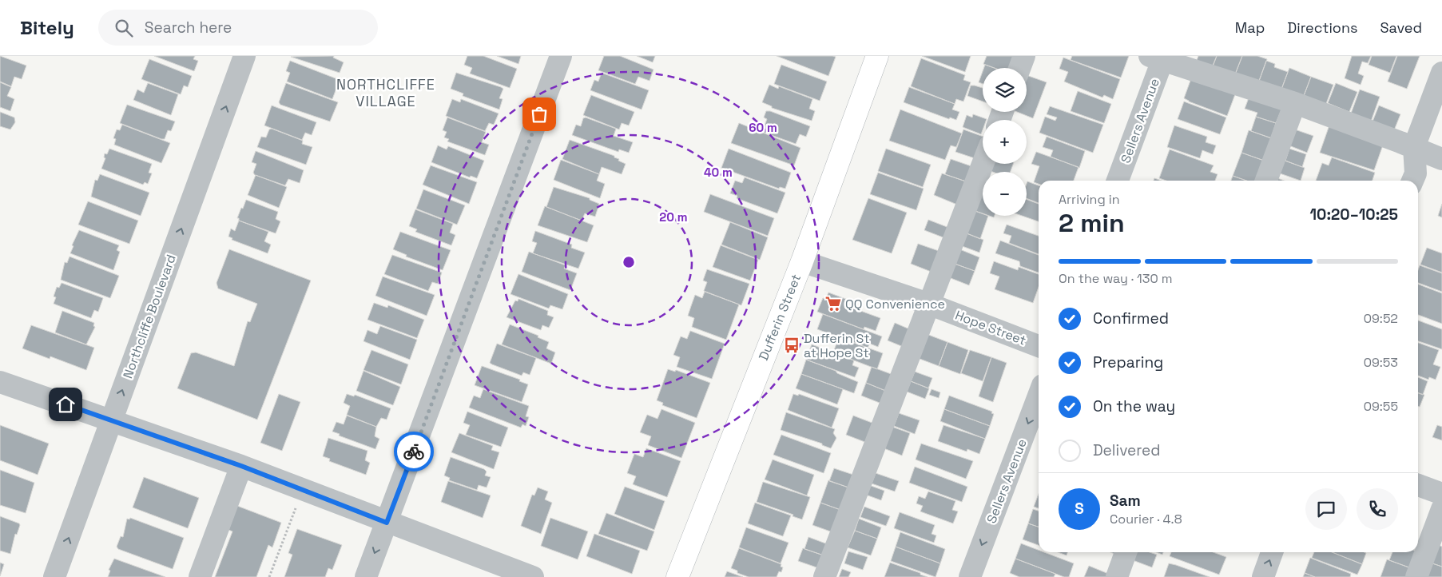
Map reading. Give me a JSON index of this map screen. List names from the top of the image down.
{
  "streets": {
    "main road": ["Dufferin Street"],
    "street": ["Sellers Avenue", "Northcliffe Boulevard", "Hope Street"]
  },
  "crossings": [
    ["Dufferin Street", "Hope Street"]
  ],
  "one_way": ["Northcliffe Boulevard"],
  "districts": ["NORTHCLIFFE VILLAGE"],
  "places": {
    "supermarket": ["QQ Convenience"],
    "bus stop": ["Dufferin St at Hope St"]
  },
  "page": {
    "header": "Bitely",
    "search": "Search here",
    "nav": ["Map", "Directions", "Saved"],
    "map_buttons": ["+", "−"],
    "heading": ["2 min", "Arriving in", "10:20–10:25"],
    "panel": ["Sam", "Courier · 4.8"],
    "bar": "On the way · 130 m",
    "list": [
      ["Confirmed", "09:52"],
      ["Preparing", "09:53"],
      ["On the way", "09:55"],
      "Delivered"
    ],
    "round": "S"
  },
  "rings": ["60 m", "40 m", "20 m"]
}
